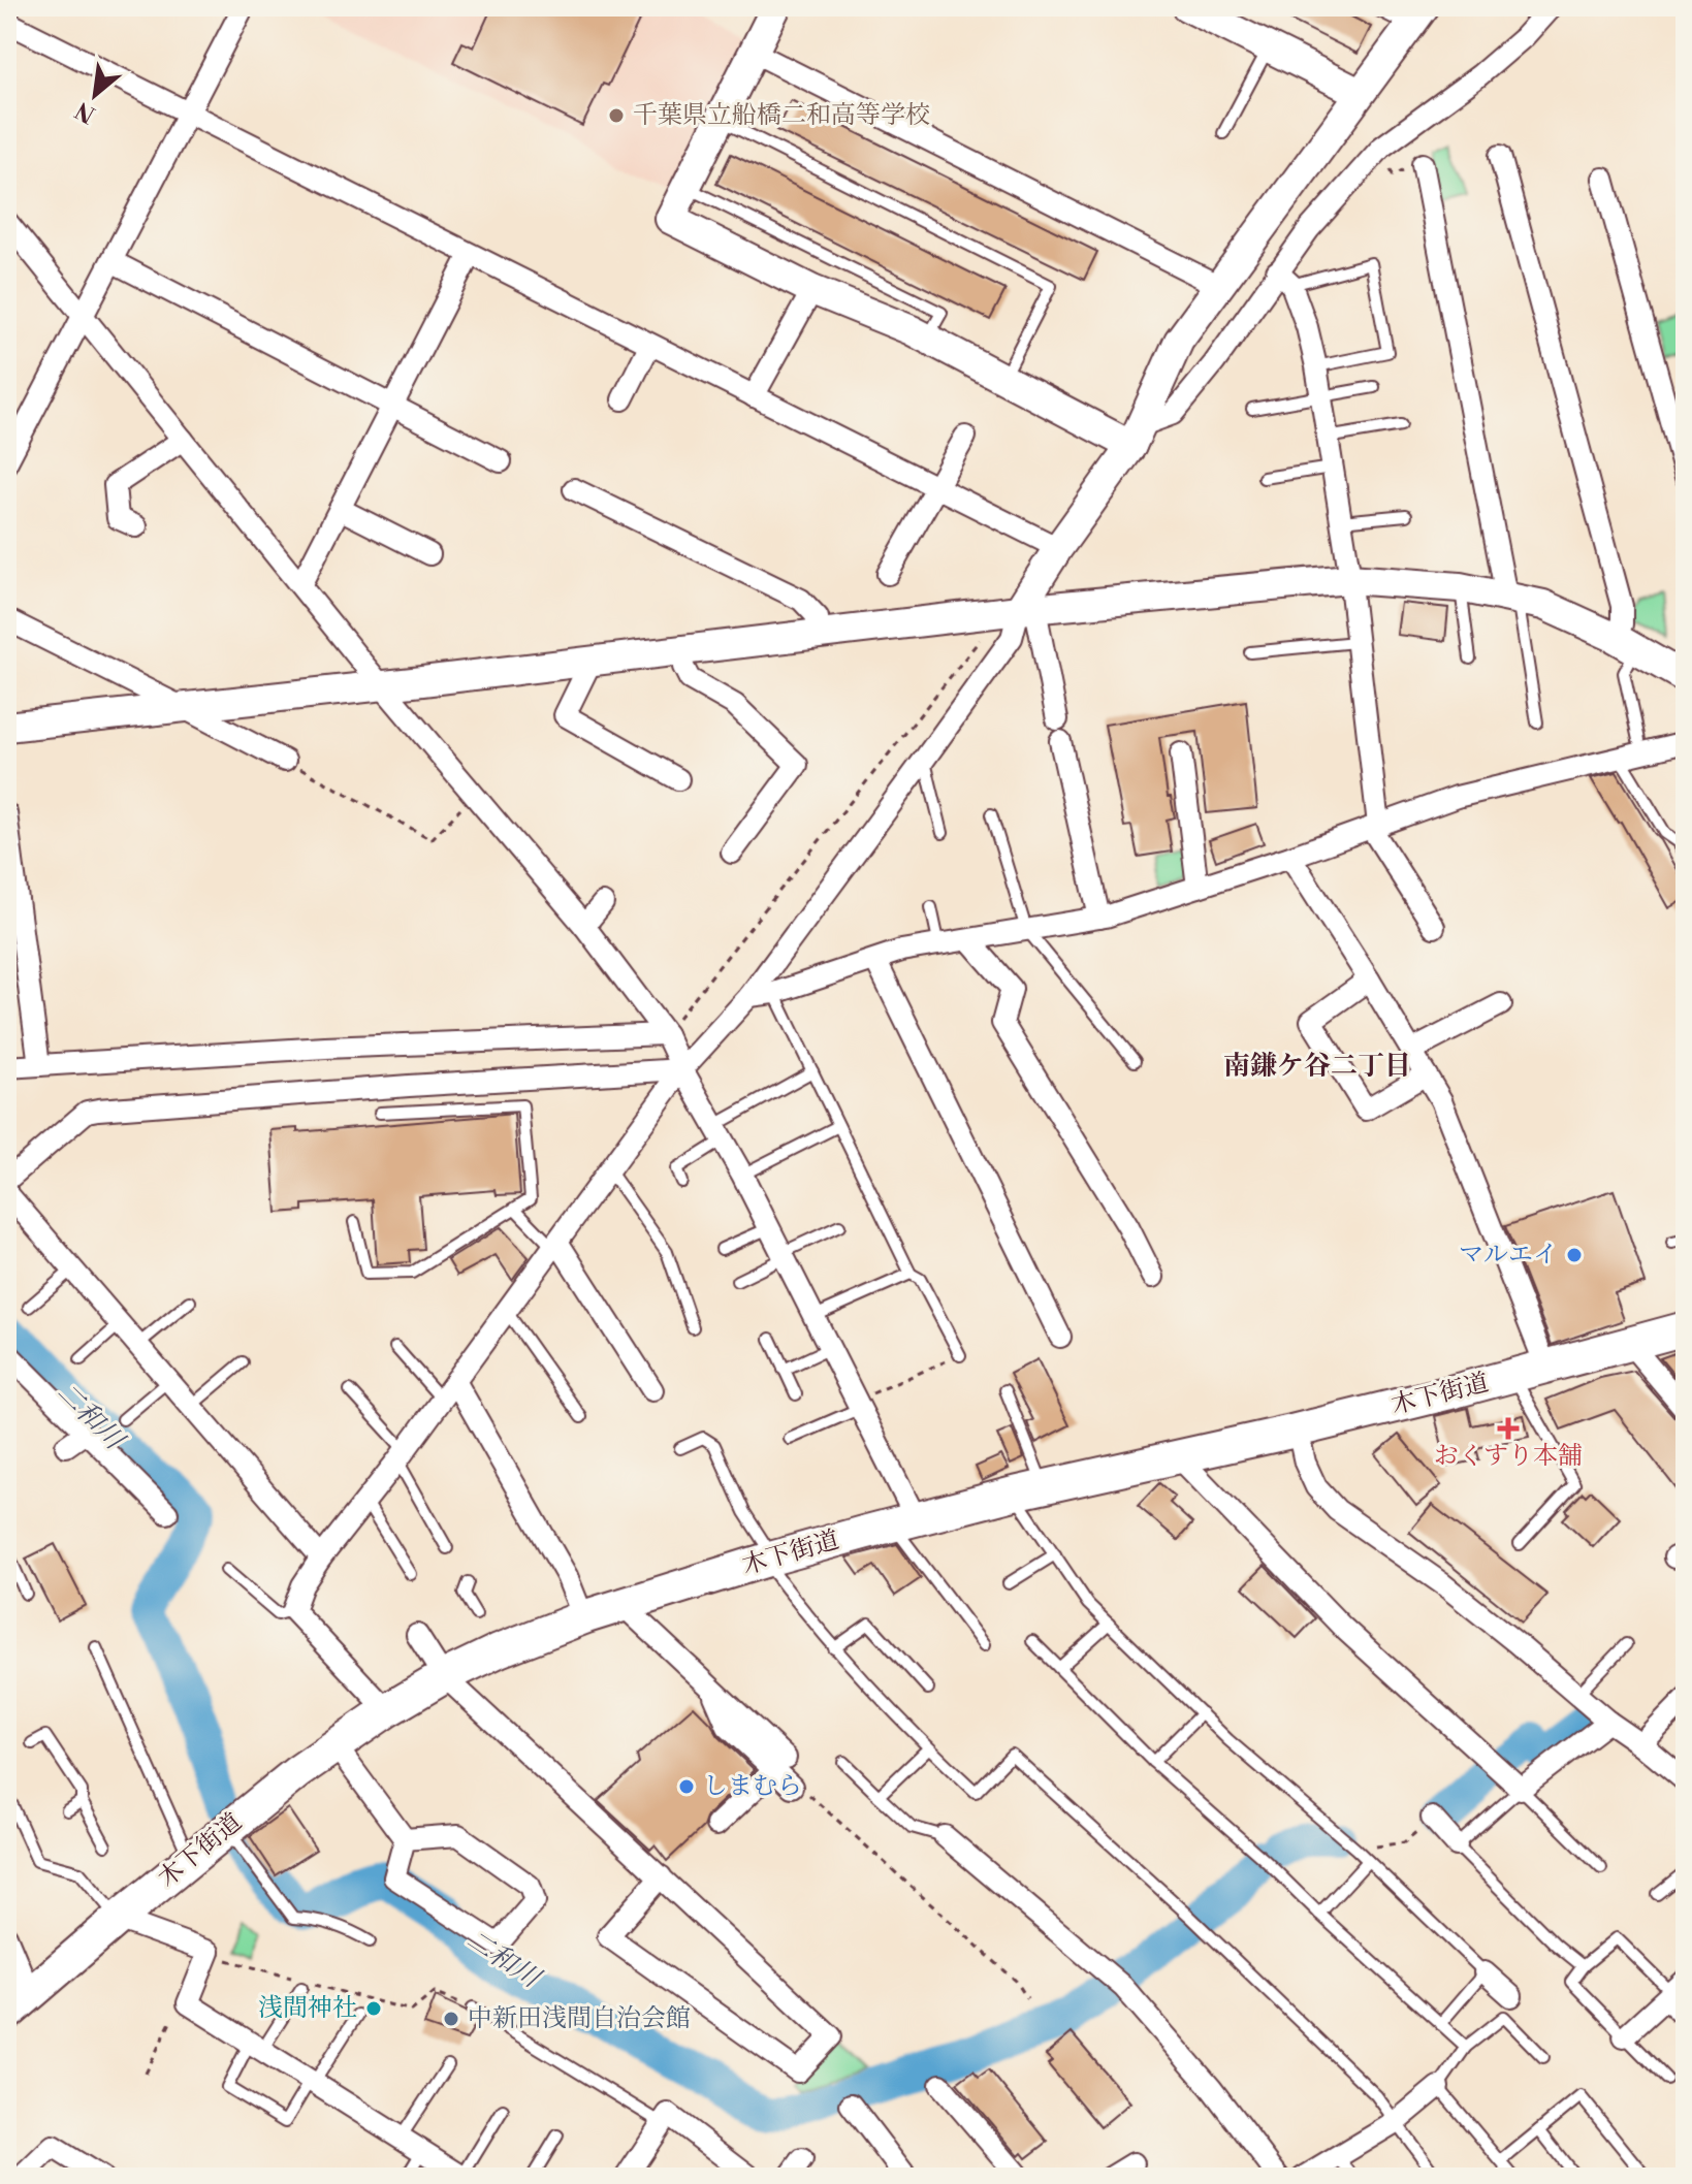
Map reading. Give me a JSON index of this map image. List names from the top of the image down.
{
  "streets": {
    "main road": ["木下街道"]
  },
  "districts": ["南鎌ケ谷二丁目"],
  "water": ["二和川"],
  "places": {
    "other": [
      "千葉県立船橋二和高等学校",
      "マルエイ",
      "しまむら",
      "浅間神社",
      "中新田浅間自治会館"
    ],
    "health": ["おくすり本舗"]
  },
  "north": "bottom left"
}
